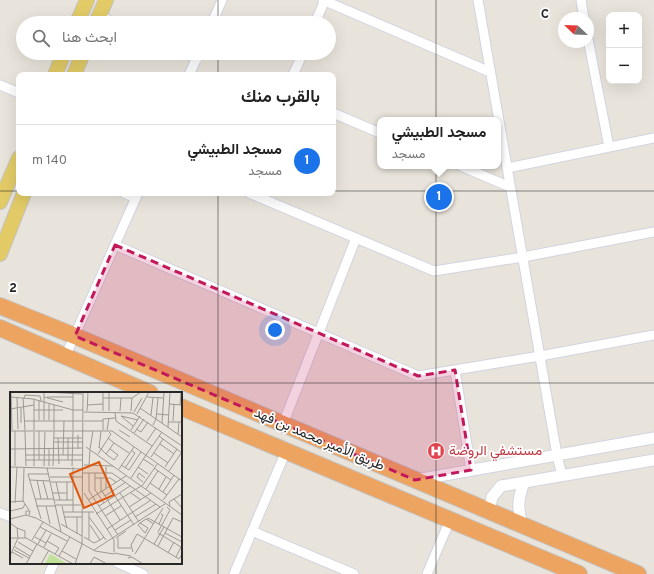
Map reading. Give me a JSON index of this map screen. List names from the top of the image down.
{
  "streets": {
    "highway": ["طريق الأمير محمد بن فهد"]
  },
  "places": {
    "hospital": ["مستشفي الروضة"]
  },
  "north": "top left",
  "page": {
    "map_buttons": ["+", "−"],
    "search": "ابحث هنا",
    "heading": "بالقرب منك",
    "popup": ["مسجد الطبيشي", "مسجد"],
    "list": [
      {
        "mark": "1",
        "name": "مسجد الطبيشي",
        "note": "مسجد",
        "value": "140 m"
      }
    ],
    "pins": "1"
  },
  "grid": {
    "columns": ["C"],
    "rows": ["2"]
  }
}
